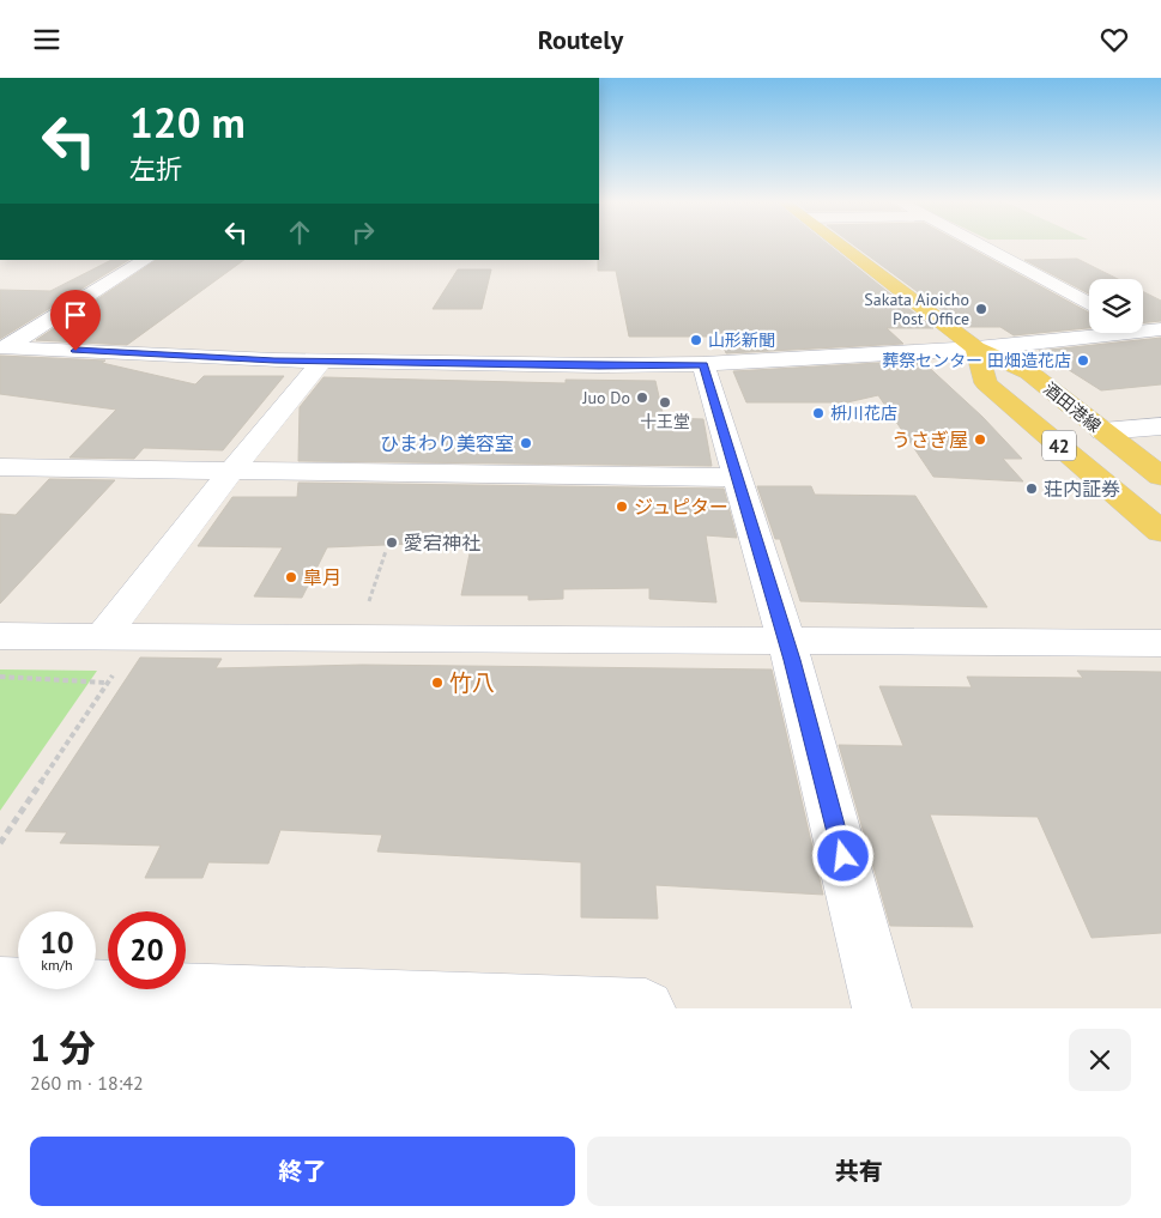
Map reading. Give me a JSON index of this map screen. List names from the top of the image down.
{
  "streets": {
    "main road": ["酒田港線", "42"]
  },
  "places": [
    "Sakata Aioicho Post Office",
    "山形新聞",
    "葬祭センター 田畑造花店",
    "Juo Do",
    "十王堂",
    "枡川花店",
    "うさぎ屋",
    "ひまわり美容室",
    "荘内証券",
    "ジュピター",
    "愛宕神社",
    "皐月",
    "竹八"
  ],
  "page": {
    "header": "Routely",
    "turn": ["120 m", "左折"],
    "speed": "10 km/h",
    "limit": "20",
    "heading": ["1 分", "260 m · 18:42"],
    "buttons": ["終了", "共有"]
  }
}
